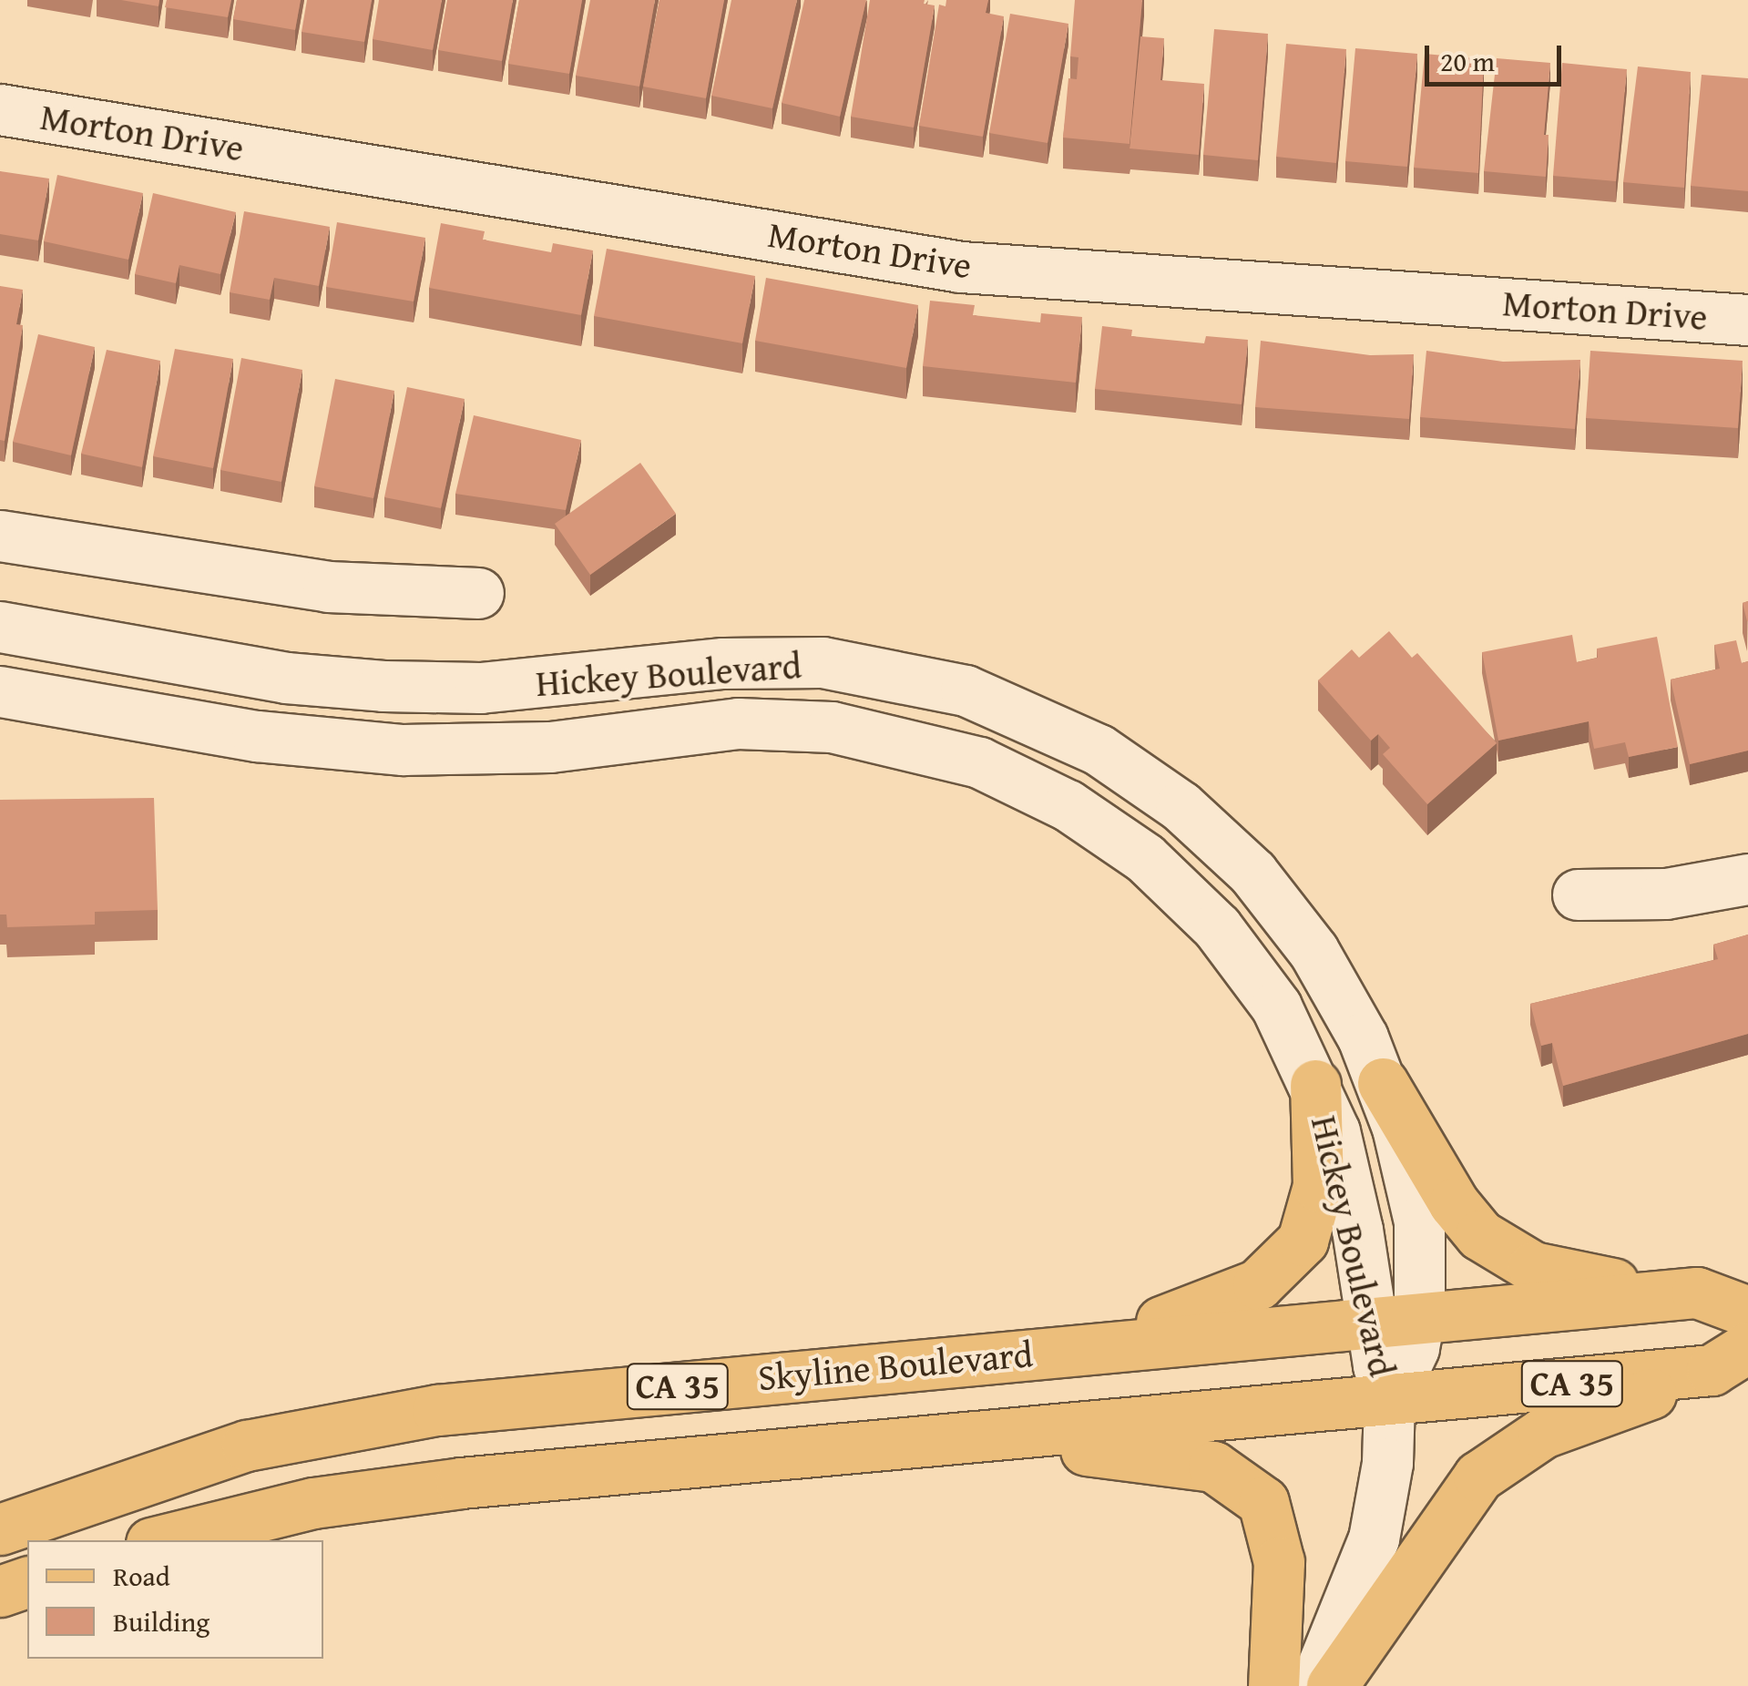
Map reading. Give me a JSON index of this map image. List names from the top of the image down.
{
  "streets": {
    "main road": [
      "Morton Drive",
      "Hickey Boulevard",
      "Skyline Boulevard",
      "CA 35"
    ]
  },
  "crossings": [
    ["Hickey Boulevard", "Skyline Boulevard"],
    ["Hickey Boulevard", "CA 35"]
  ],
  "legend": ["Road", "Building"],
  "scale_bar": "20 m"
}
